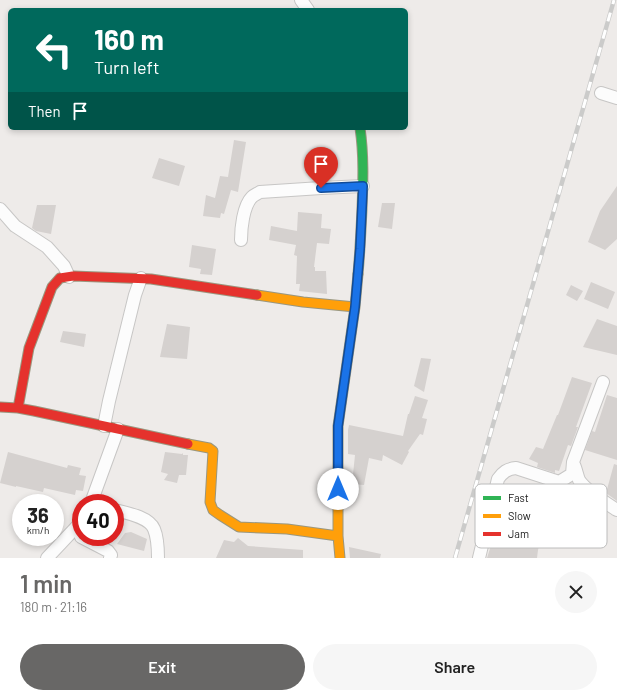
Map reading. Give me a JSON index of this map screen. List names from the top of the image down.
{
  "legend": ["Fast", "Slow", "Jam"],
  "page": {
    "turn": ["160 m", "Turn left"],
    "then": "Then",
    "speed": "36 km/h",
    "limit": "40",
    "heading": ["1 min", "180 m · 21:16"],
    "buttons": ["Exit", "Share"]
  }
}
